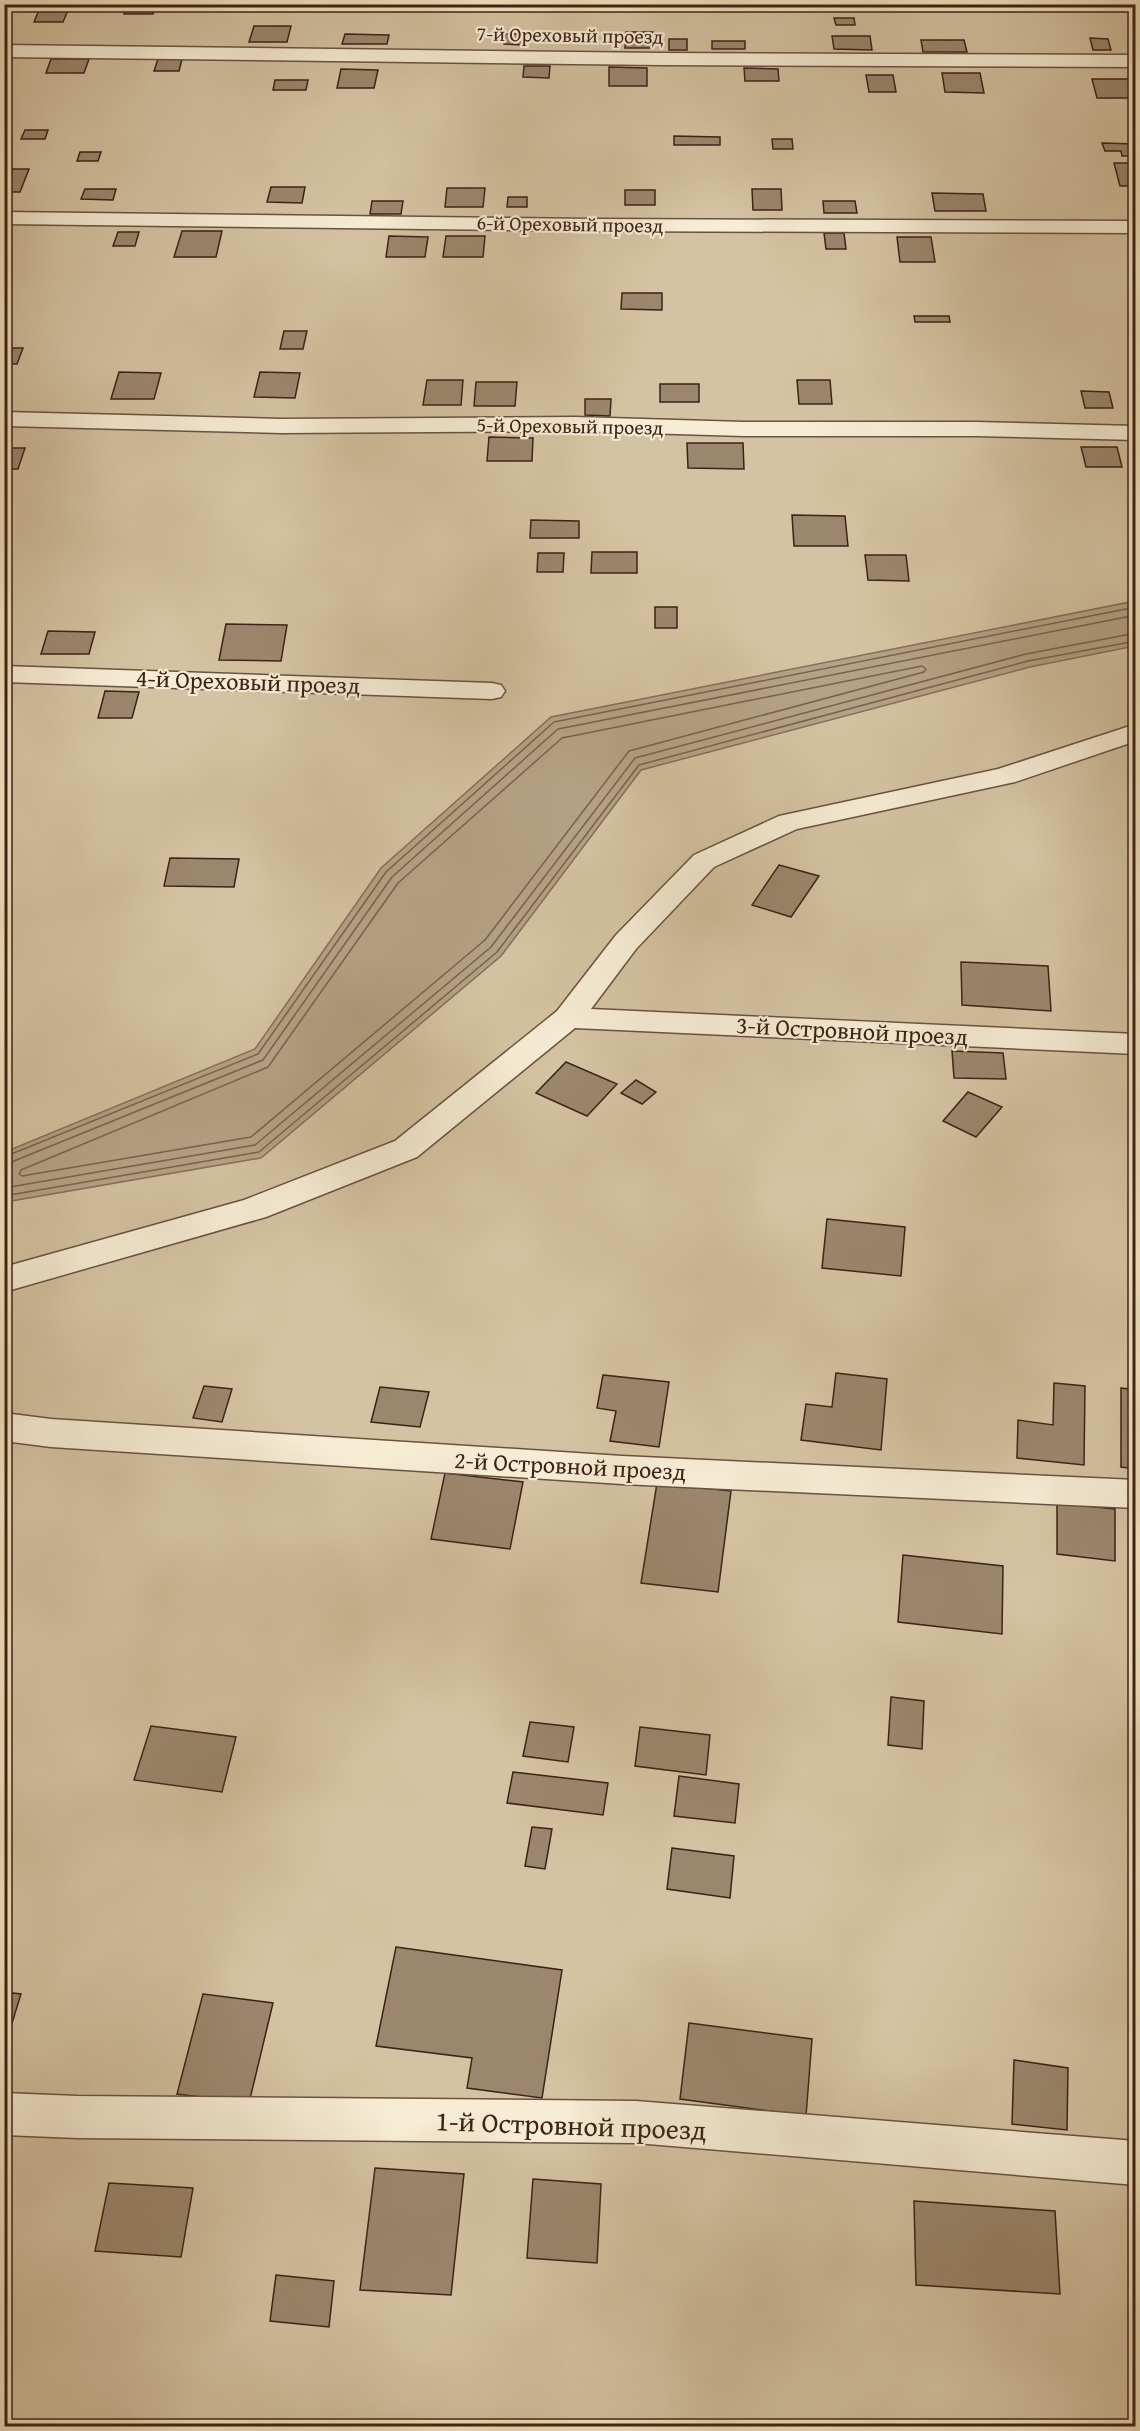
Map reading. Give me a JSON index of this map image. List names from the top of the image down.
{
  "streets": {
    "street": [
      "7-й Ореховый проезд",
      "6-й Ореховый проезд",
      "5-й Ореховый проезд",
      "4-й Ореховый проезд",
      "3-й Островной проезд",
      "2-й Островной проезд",
      "1-й Островной проезд"
    ]
  }
}
